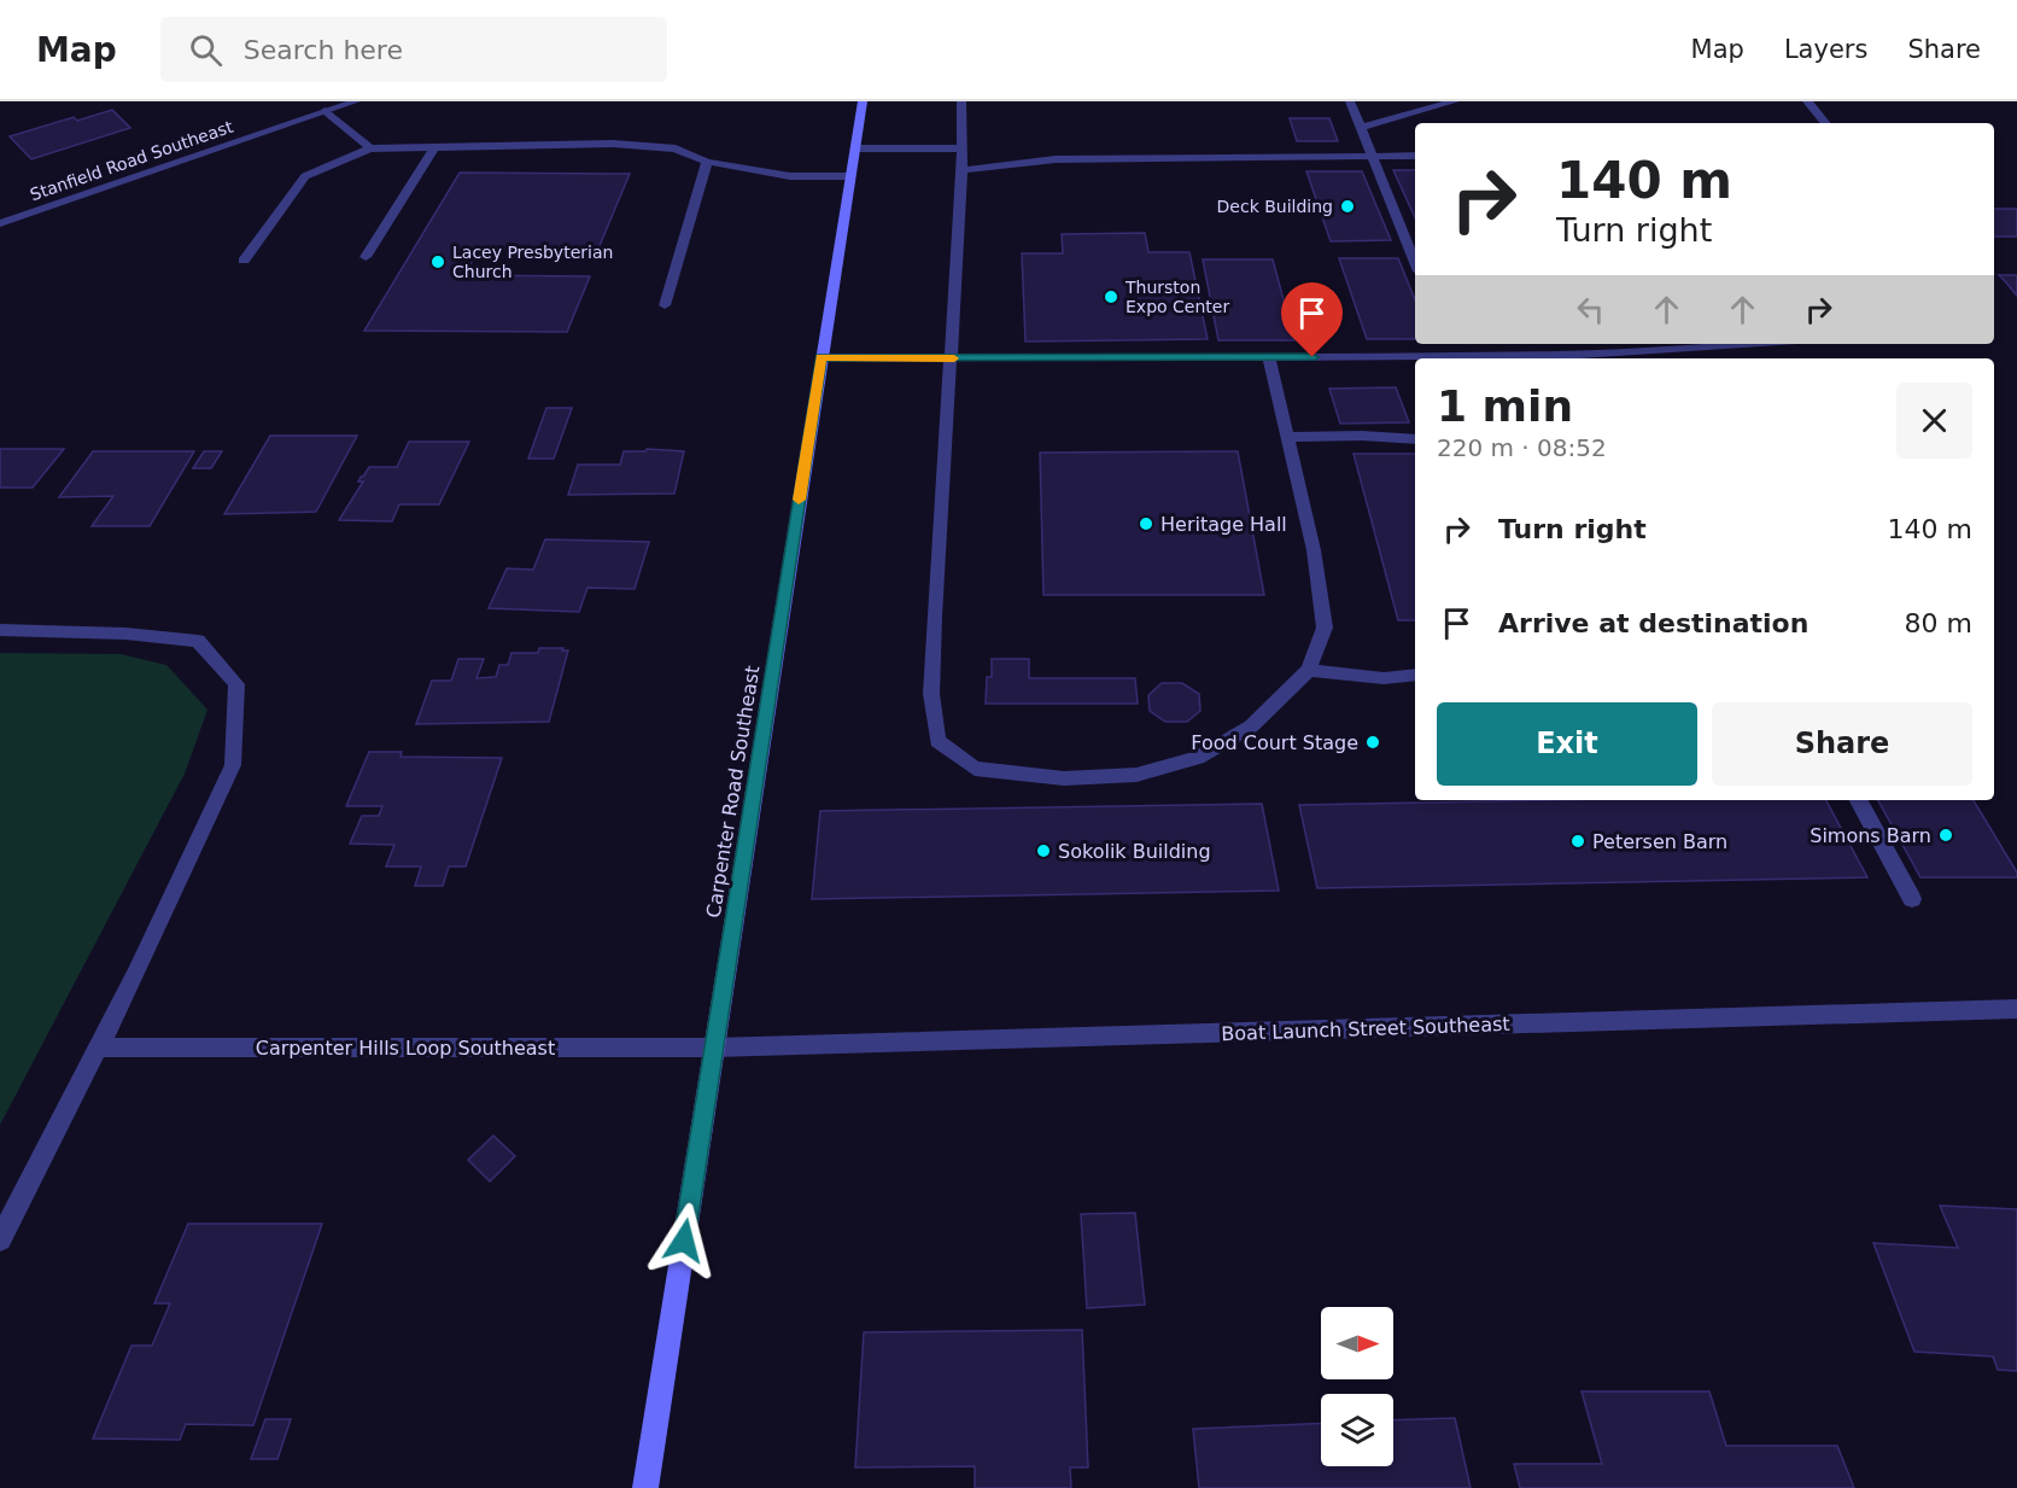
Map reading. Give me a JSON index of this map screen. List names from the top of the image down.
{
  "streets": {
    "street": [
      "Stanfield Road Southeast",
      "Carpenter Road Southeast",
      "Boat Launch Street Southeast",
      "Carpenter Hills Loop Southeast"
    ]
  },
  "crossings": [
    ["Carpenter Road Southeast", "Boat Launch Street Southeast"],
    ["Carpenter Road Southeast", "Carpenter Hills Loop Southeast"],
    ["Boat Launch Street Southeast", "Carpenter Hills Loop Southeast"]
  ],
  "places": [
    "Deck Building",
    "Lacey Presbyterian Church",
    "Thurston Expo Center",
    "Heritage Hall",
    "Food Court Stage",
    "Simons Barn",
    "Petersen Barn",
    "Sokolik Building"
  ],
  "north": "right",
  "page": {
    "header": "Map",
    "search": "Search here",
    "nav": ["Map", "Layers", "Share"],
    "turn": ["140 m", "Turn right"],
    "heading": ["1 min", "220 m · 08:52"],
    "list": [
      {
        "name": "Turn right",
        "value": "140 m"
      },
      {
        "name": "Arrive at destination",
        "value": "80 m"
      }
    ],
    "buttons": ["Exit", "Share"]
  }
}
